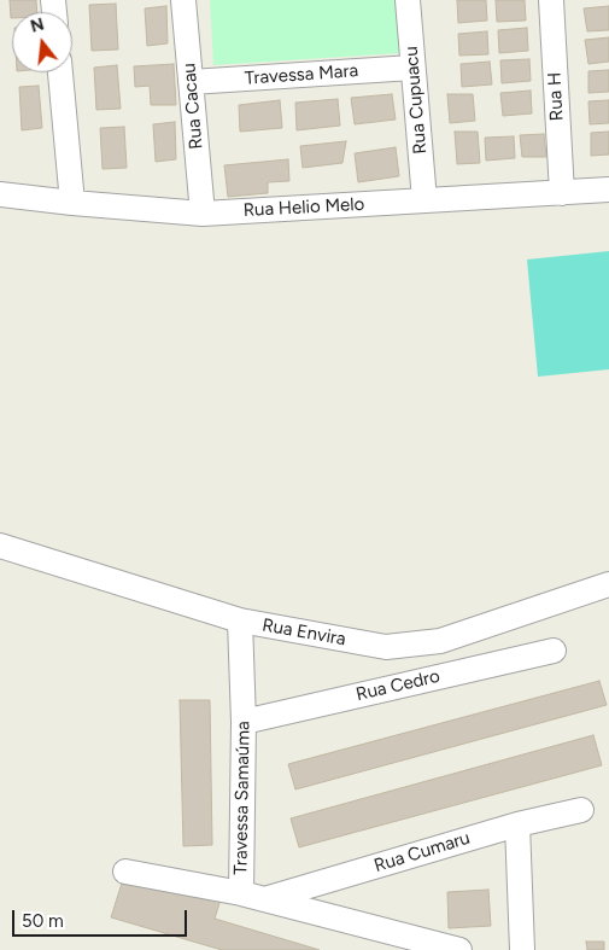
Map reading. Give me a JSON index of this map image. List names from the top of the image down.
{
  "streets": {
    "street": [
      "Travessa Mara",
      "Rua H",
      "Rua Cupuacu",
      "Rua Cacau",
      "Rua Helio Melo",
      "Rua Envira",
      "Rua Cedro",
      "Travessa Samaúma",
      "Rua Cumaru"
    ]
  },
  "crossings": [
    ["Travessa Mara", "Rua Cupuacu"],
    ["Travessa Mara", "Rua Cacau"],
    ["Rua H", "Rua Helio Melo"],
    ["Rua Cupuacu", "Rua Helio Melo"],
    ["Rua Cacau", "Rua Helio Melo"],
    ["Rua Envira", "Travessa Samaúma"],
    ["Rua Cedro", "Travessa Samaúma"],
    ["Travessa Samaúma", "Rua Cumaru"]
  ],
  "scale_bar": "50 m",
  "north": "top"
}
